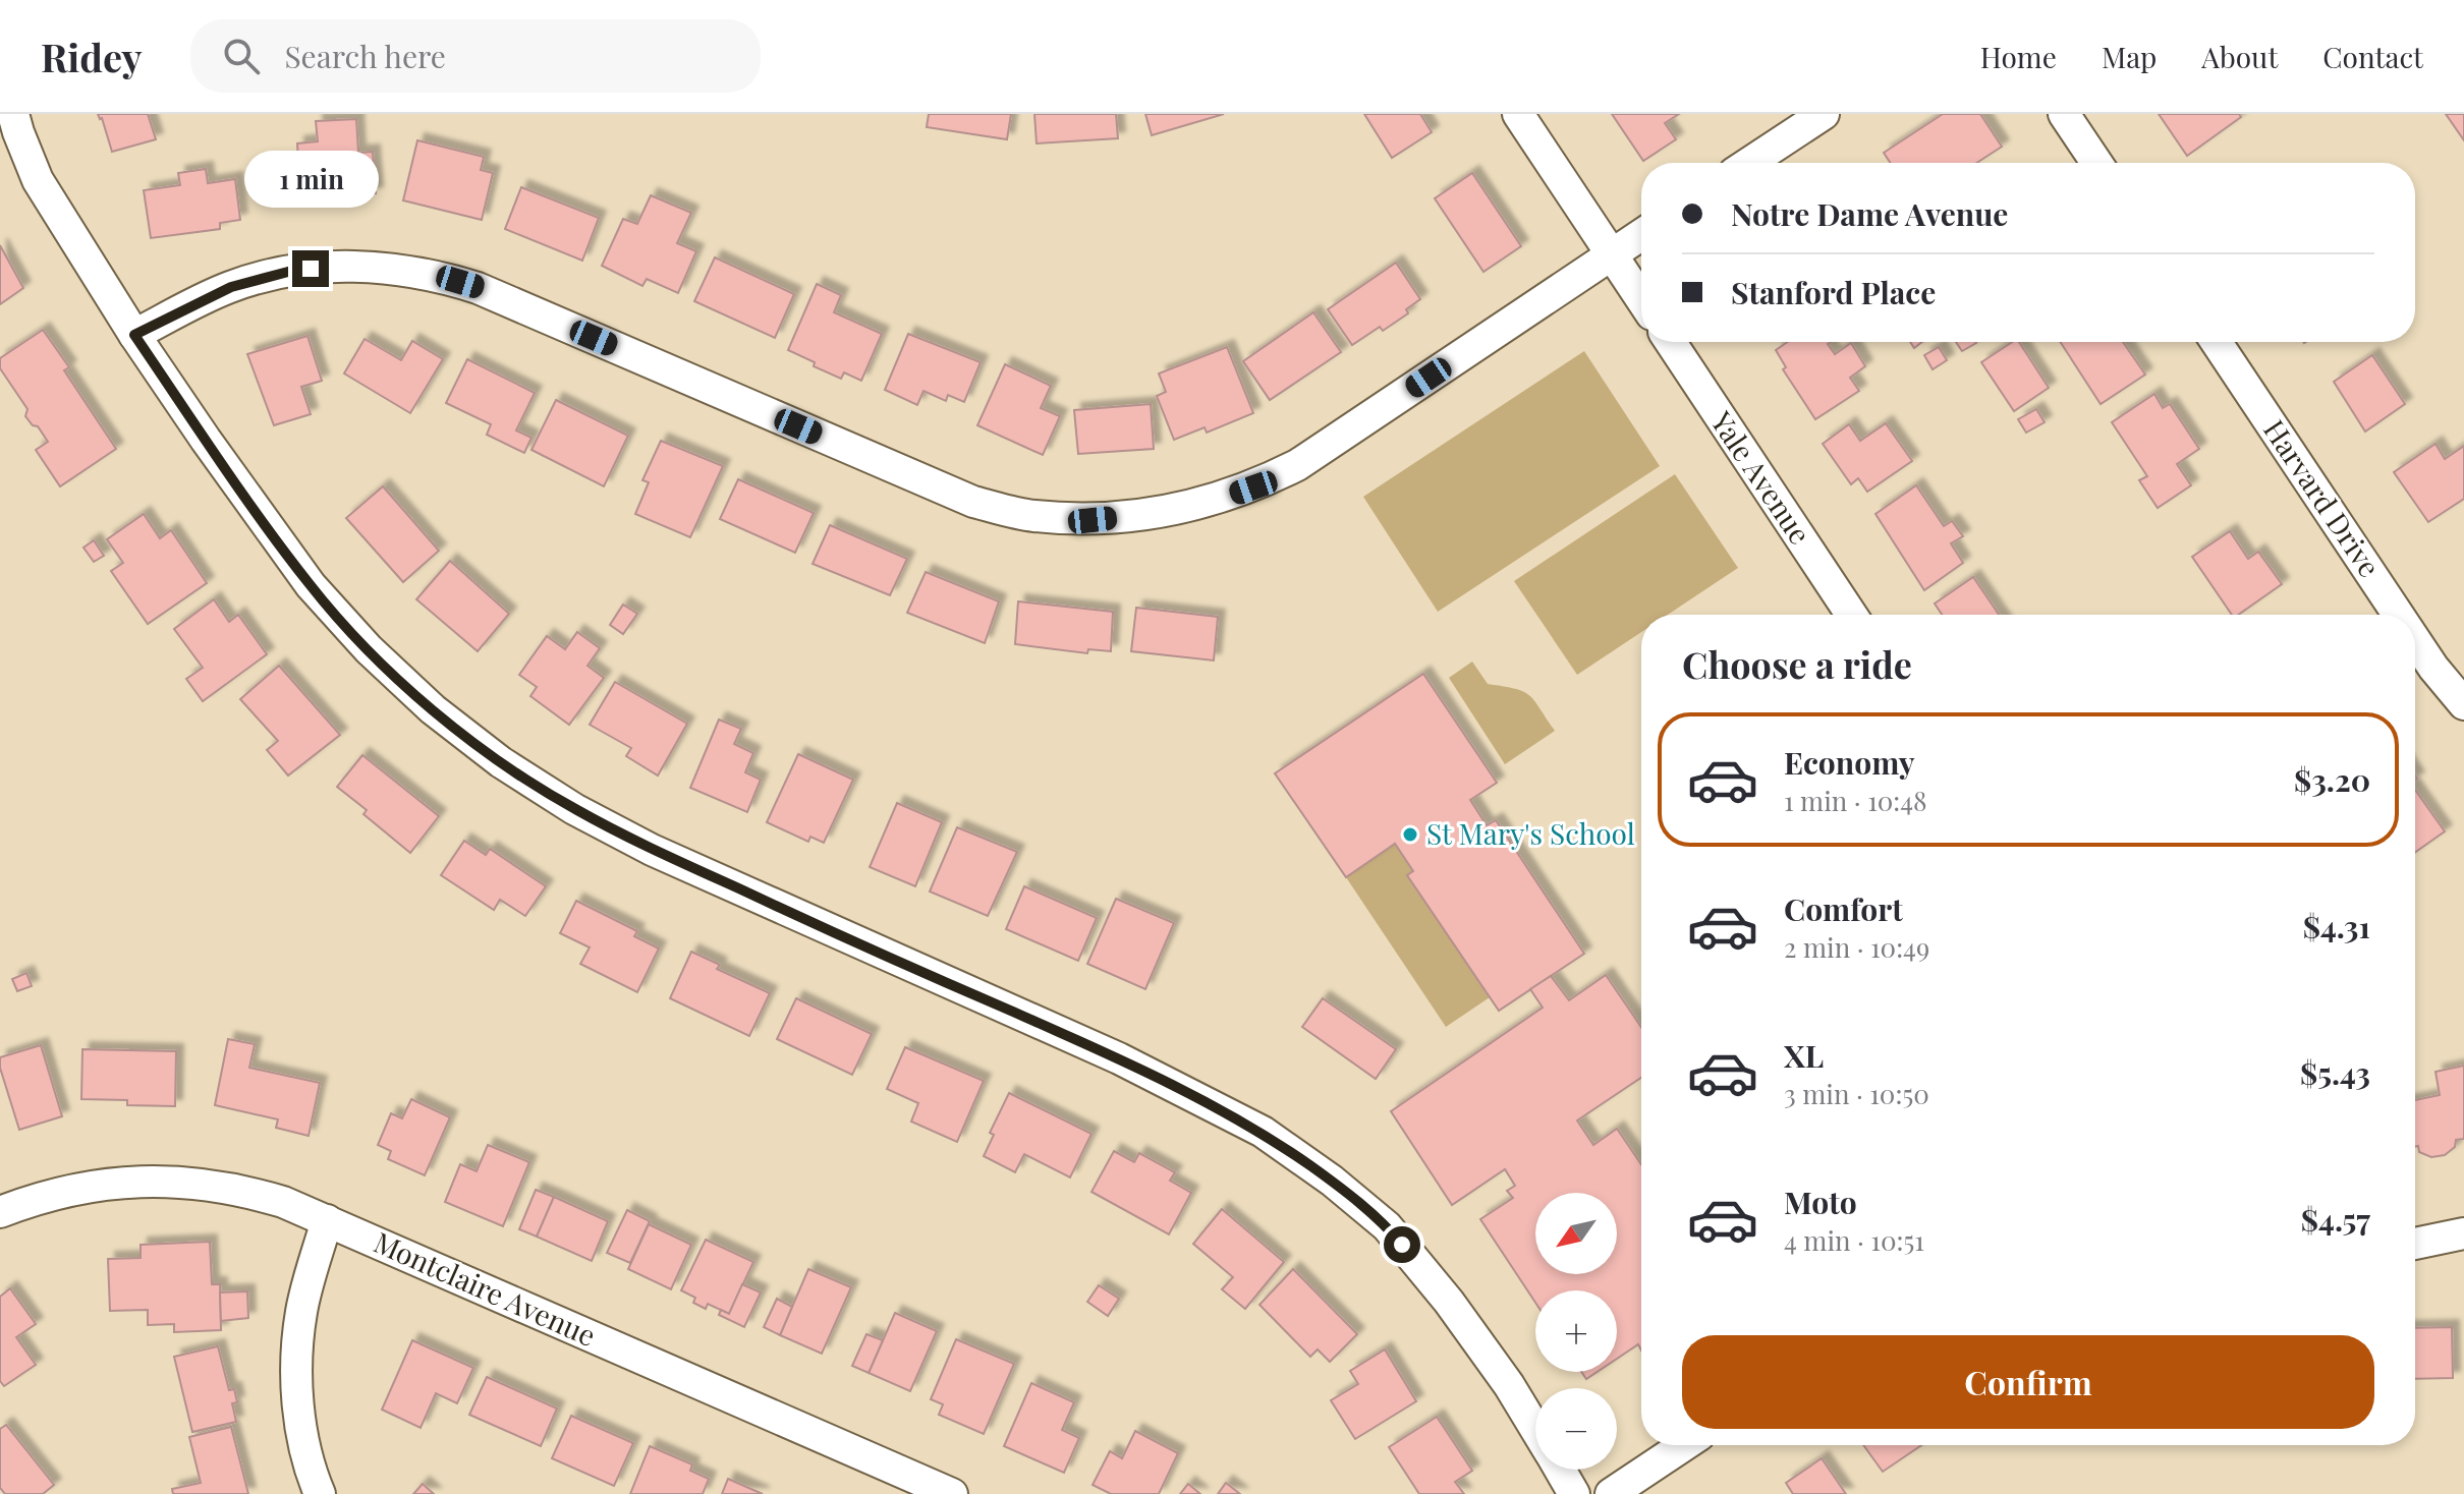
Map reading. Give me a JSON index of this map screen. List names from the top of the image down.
{
  "streets": {
    "street": ["Yale Avenue", "Harvard Drive", "Montclaire Avenue"]
  },
  "places": ["St Mary's School"],
  "north": "bottom left",
  "page": {
    "header": "Ridey",
    "search": "Search here",
    "nav": [
      "Home",
      "Map",
      "About",
      "Contact"
    ],
    "bubble": "1 min",
    "banner": ["Notre Dame Avenue", "Stanford Place"],
    "heading": "Choose a ride",
    "list": [
      {
        "name": "Economy",
        "note": "1 min · 10:48",
        "value": "$3.20"
      },
      {
        "name": "Comfort",
        "note": "2 min · 10:49",
        "value": "$4.31"
      },
      {
        "name": "XL",
        "note": "3 min · 10:50",
        "value": "$5.43"
      },
      {
        "name": "Moto",
        "note": "4 min · 10:51",
        "value": "$4.57"
      }
    ],
    "map_buttons": ["+", "−"],
    "buttons": "Confirm"
  }
}
